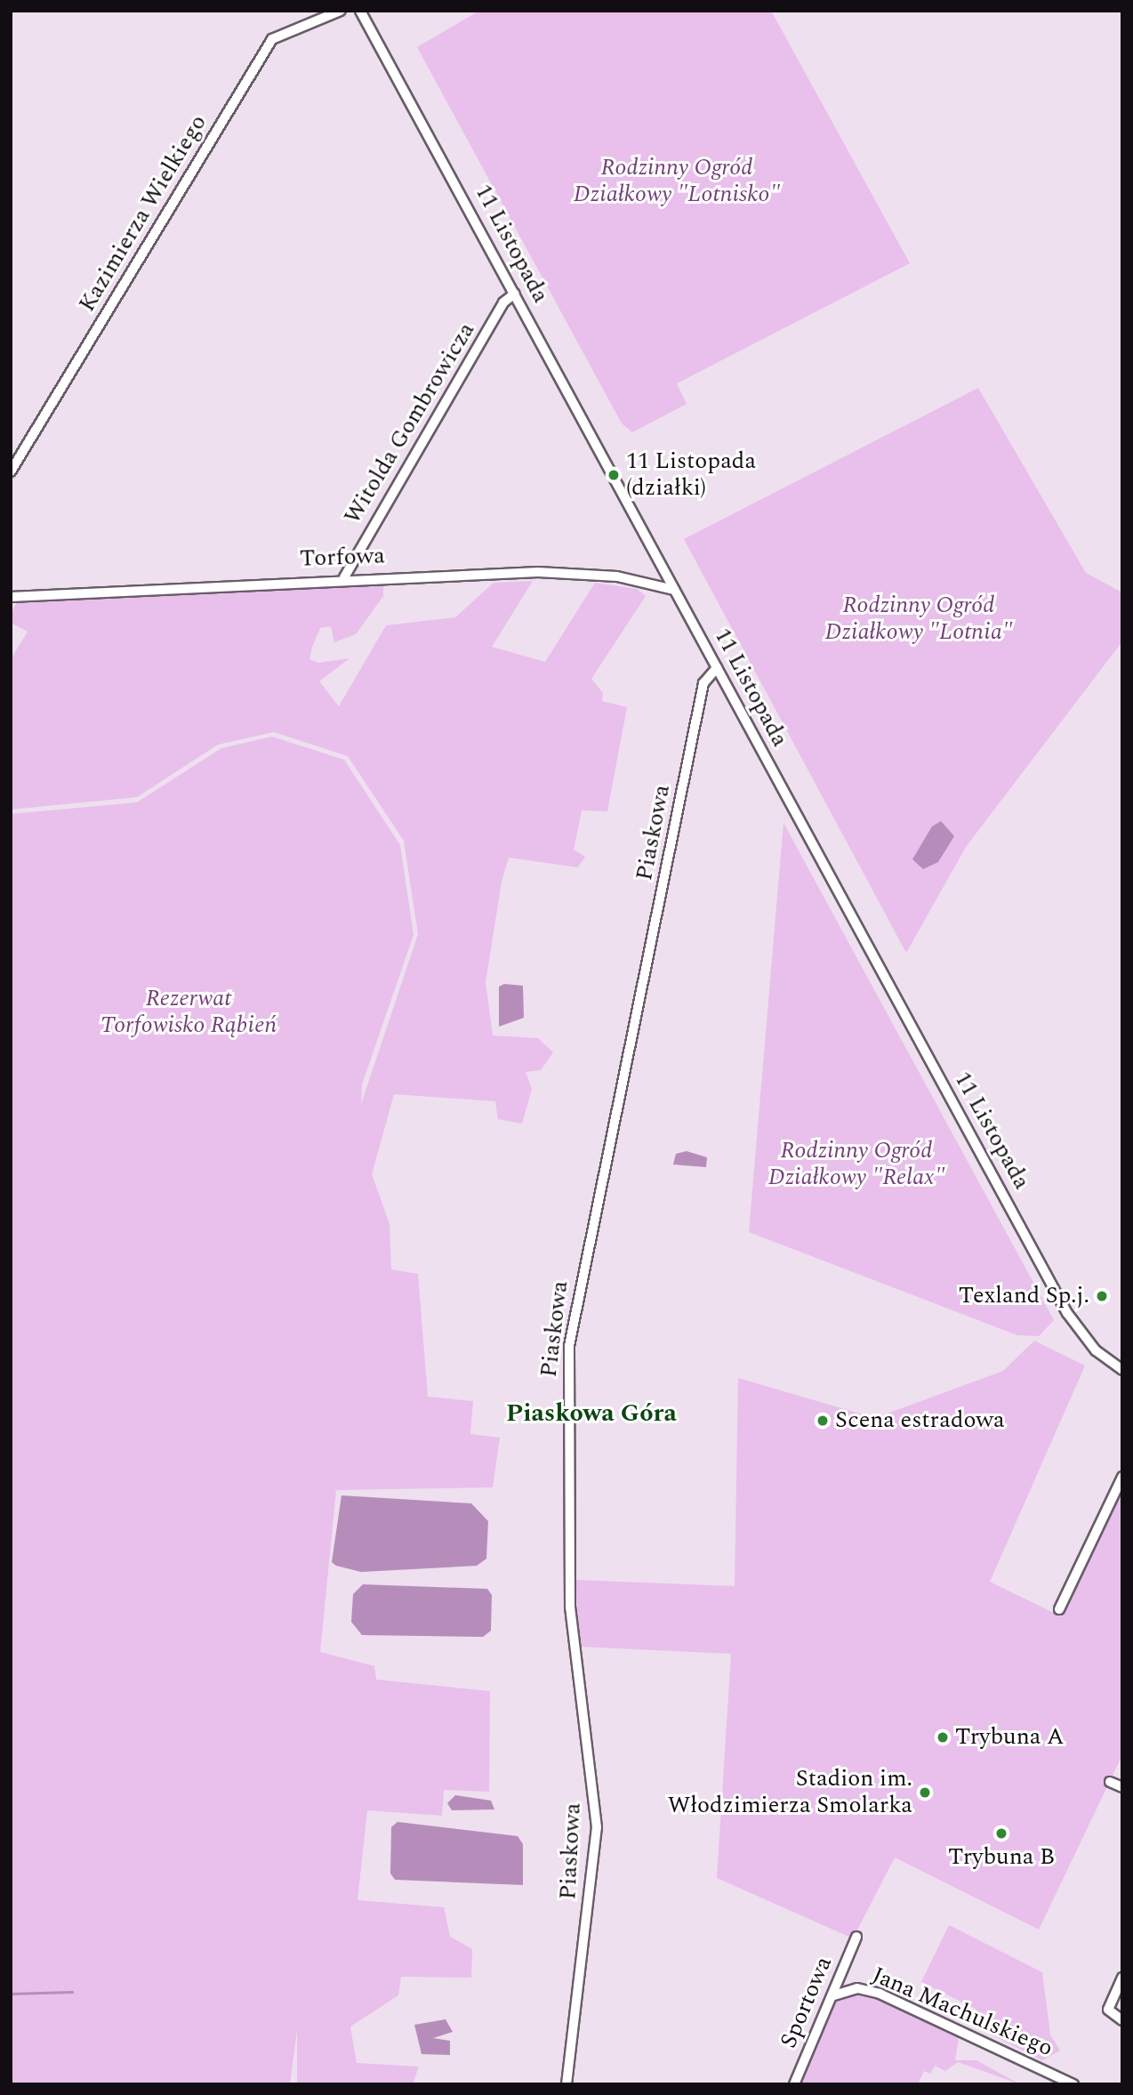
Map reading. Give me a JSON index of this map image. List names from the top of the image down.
{
  "streets": {
    "street": [
      "Kazimierza Wielkiego",
      "11 Listopada",
      "Witolda Gombrowicza",
      "Torfowa",
      "Piaskowa",
      "Sportowa",
      "Jana Machulskiego"
    ]
  },
  "crossings": [
    ["11 Listopada", "Witolda Gombrowicza"],
    ["11 Listopada", "Torfowa"],
    ["11 Listopada", "Piaskowa"],
    ["Witolda Gombrowicza", "Torfowa"],
    ["Sportowa", "Jana Machulskiego"]
  ],
  "districts": ["Piaskowa Góra"],
  "parks": [
    "Rodzinny Ogród Działkowy \"Lotnisko\"",
    "Rodzinny Ogród Działkowy \"Lotnia\"",
    "Rezerwat Torfowisko Rąbień",
    "Rodzinny Ogród Działkowy \"Relax\""
  ],
  "places": [
    "11 Listopada (działki)",
    "Texland Sp.j.",
    "Scena estradowa",
    "Trybuna A",
    "Stadion im. Włodzimierza Smolarka",
    "Trybuna B"
  ]
}
